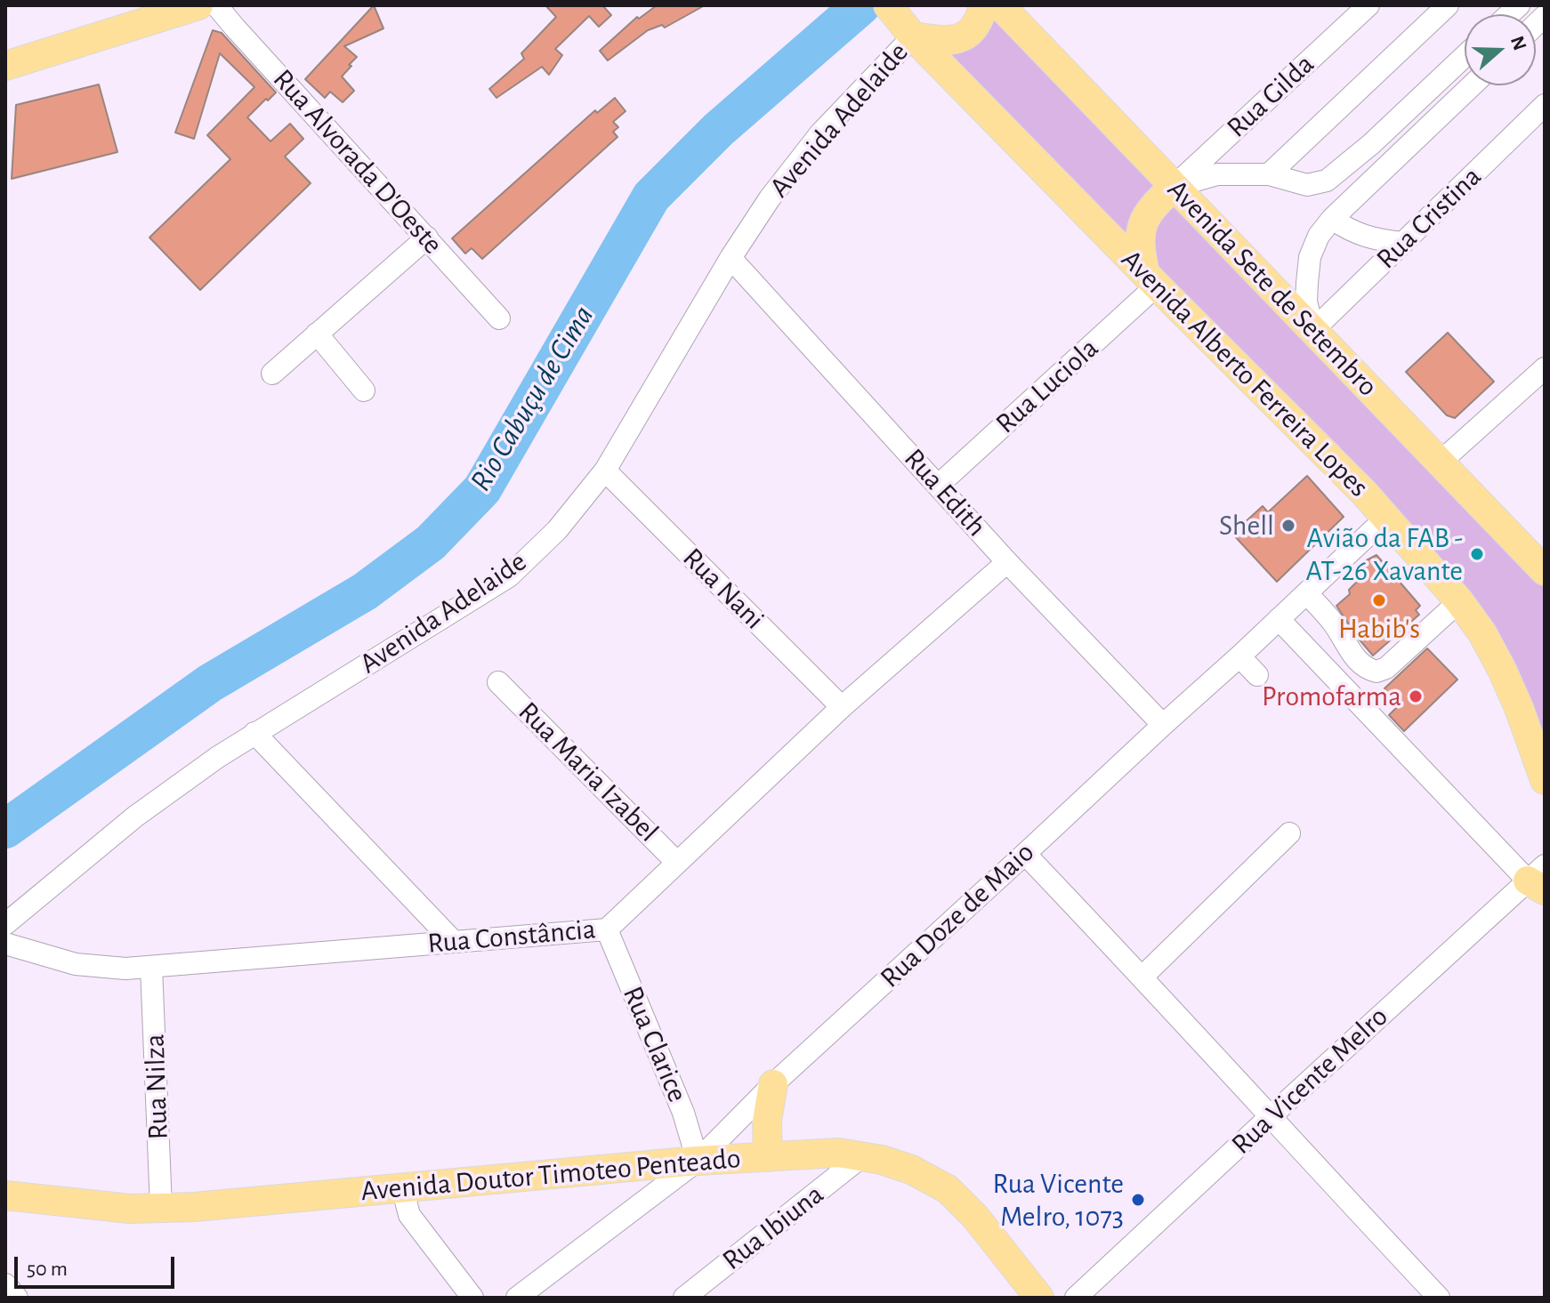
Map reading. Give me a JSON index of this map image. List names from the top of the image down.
{
  "streets": {
    "main road": ["Avenida Sete de Setembro", "Avenida Alberto Ferreira Lopes", "Avenida Doutor Timoteo Penteado"],
    "street": [
      "Rua Gilda",
      "Avenida Adelaide",
      "Rua Alvorada D'Oeste",
      "Rua Cristina",
      "Rua Luciola",
      "Rua Edith",
      "Rua Nani",
      "Rua Maria Izabel",
      "Rua Doze de Maio",
      "Rua Constância",
      "Rua Clarice",
      "Rua Vicente Melro",
      "Rua Nilza",
      "Rua Ibiuna"
    ]
  },
  "crossings": [
    ["Rua Gilda", "Avenida Sete de Setembro"],
    ["Avenida Adelaide", "Avenida Alberto Ferreira Lopes"],
    ["Avenida Adelaide", "Rua Edith"],
    ["Avenida Adelaide", "Rua Nani"],
    ["Rua Cristina", "Avenida Sete de Setembro"],
    ["Avenida Alberto Ferreira Lopes", "Rua Luciola"],
    ["Avenida Alberto Ferreira Lopes", "Rua Doze de Maio"],
    ["Rua Luciola", "Rua Edith"],
    ["Rua Edith", "Rua Doze de Maio"],
    ["Rua Edith", "Rua Constância"],
    ["Rua Nani", "Rua Constância"],
    ["Rua Maria Izabel", "Rua Constância"],
    ["Rua Doze de Maio", "Rua Clarice"],
    ["Rua Doze de Maio", "Avenida Doutor Timoteo Penteado"],
    ["Rua Constância", "Rua Clarice"],
    ["Rua Constância", "Rua Nilza"],
    ["Rua Clarice", "Avenida Doutor Timoteo Penteado"],
    ["Rua Nilza", "Avenida Doutor Timoteo Penteado"],
    ["Avenida Doutor Timoteo Penteado", "Rua Ibiuna"]
  ],
  "water": ["Rio Cabuçu de Cima"],
  "places": [
    "Shell",
    "Avião da FAB - AT-26 Xavante",
    "Habib's",
    "Promofarma",
    "Rua Vicente Melro, 1073"
  ],
  "scale_bar": "50 m",
  "north": "right"
}
